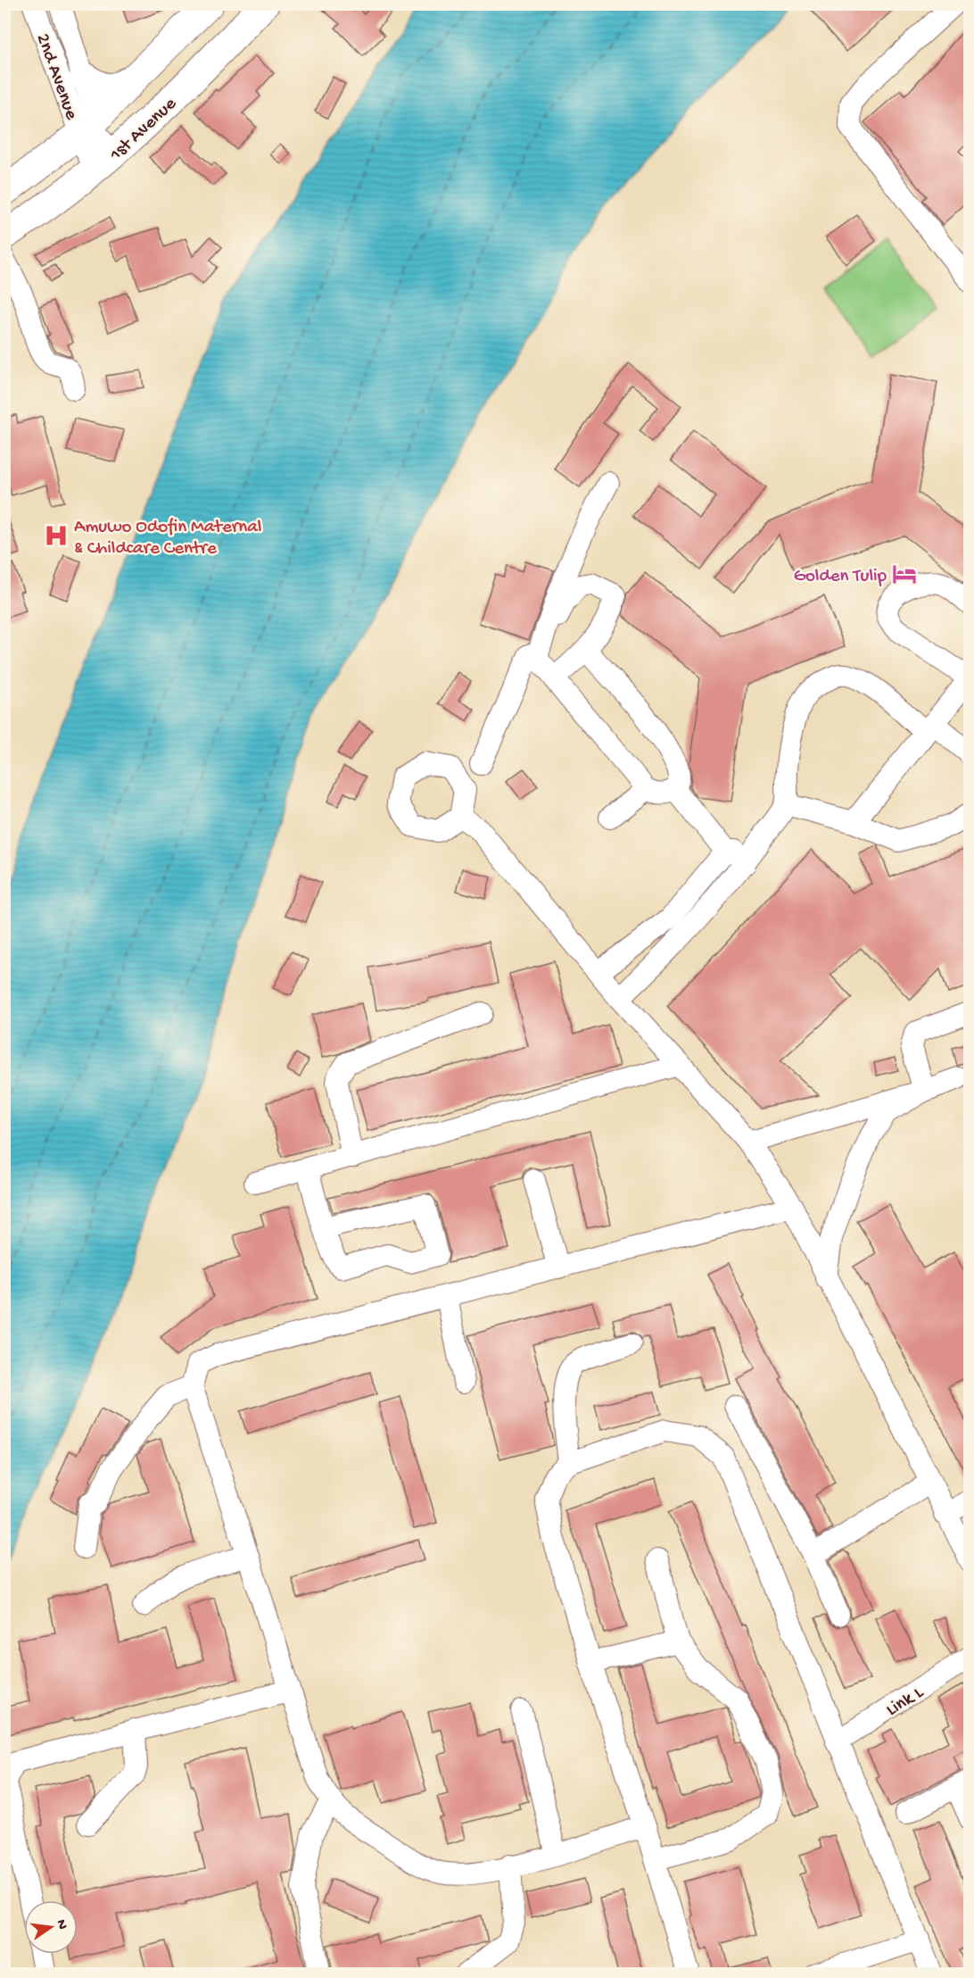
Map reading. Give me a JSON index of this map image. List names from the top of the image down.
{
  "streets": {
    "main road": ["1st Avenue"],
    "street": ["2nd Avenue", "Link L"]
  },
  "crossings": [
    ["2nd Avenue", "1st Avenue"]
  ],
  "places": {
    "hospital": ["Amuwo Odofin Maternal & Childcare Centre"],
    "hotel": ["Golden Tulip"]
  },
  "north": "right"
}
